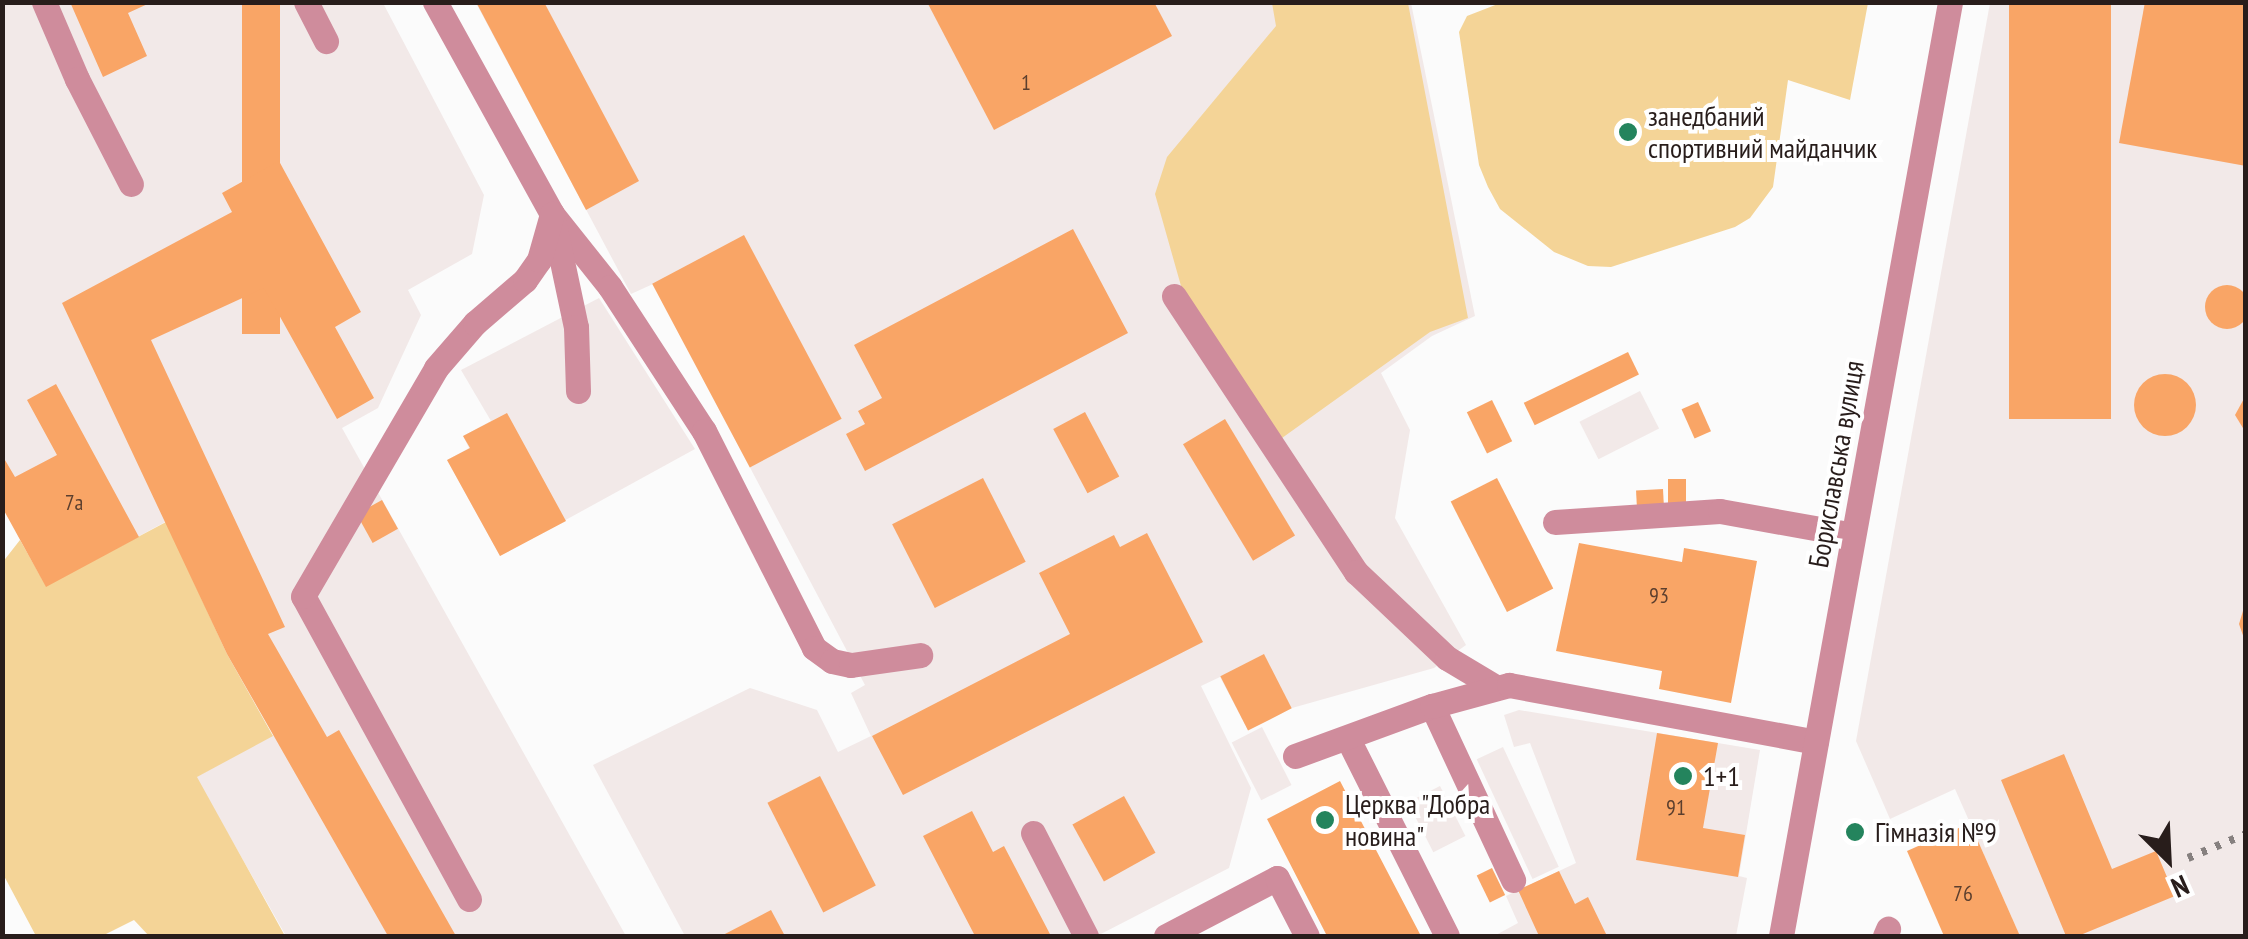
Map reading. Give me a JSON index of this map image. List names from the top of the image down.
{
  "streets": {
    "street": ["Бориславська вулиця"]
  },
  "places": [
    "занедбаний спортивний майданчик",
    "1+1",
    "Церква \"Добра новина\"",
    "Гімназія №9"
  ],
  "house_numbers": [
    "1",
    "7а",
    "93",
    "91",
    "76"
  ],
  "north": "bottom right"
}
